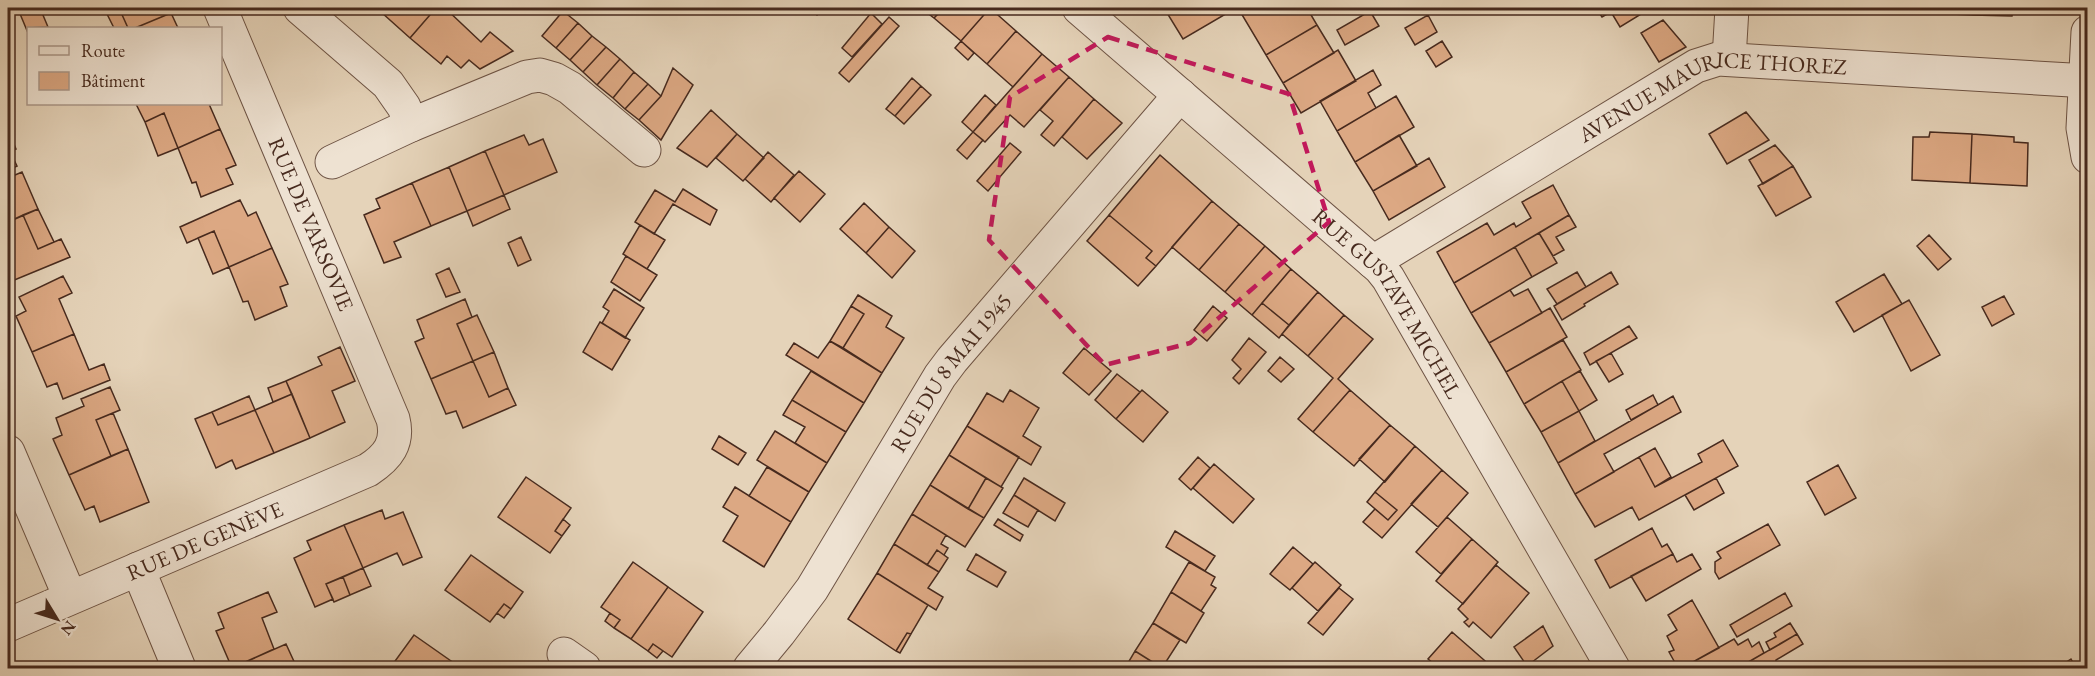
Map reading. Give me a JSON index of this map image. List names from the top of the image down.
{
  "streets": {
    "street": [
      "AVENUE MAURICE THOREZ",
      "RUE DE VARSOVIE",
      "RUE GUSTAVE MICHEL",
      "RUE DU 8 MAI 1945",
      "RUE DE GENÈVE"
    ]
  },
  "crossings": [
    ["AVENUE MAURICE THOREZ", "RUE GUSTAVE MICHEL"],
    ["RUE DE VARSOVIE", "RUE DE GENÈVE"],
    ["RUE GUSTAVE MICHEL", "RUE DU 8 MAI 1945"]
  ],
  "legend": ["Route", "Bâtiment"],
  "north": "bottom right"
}
